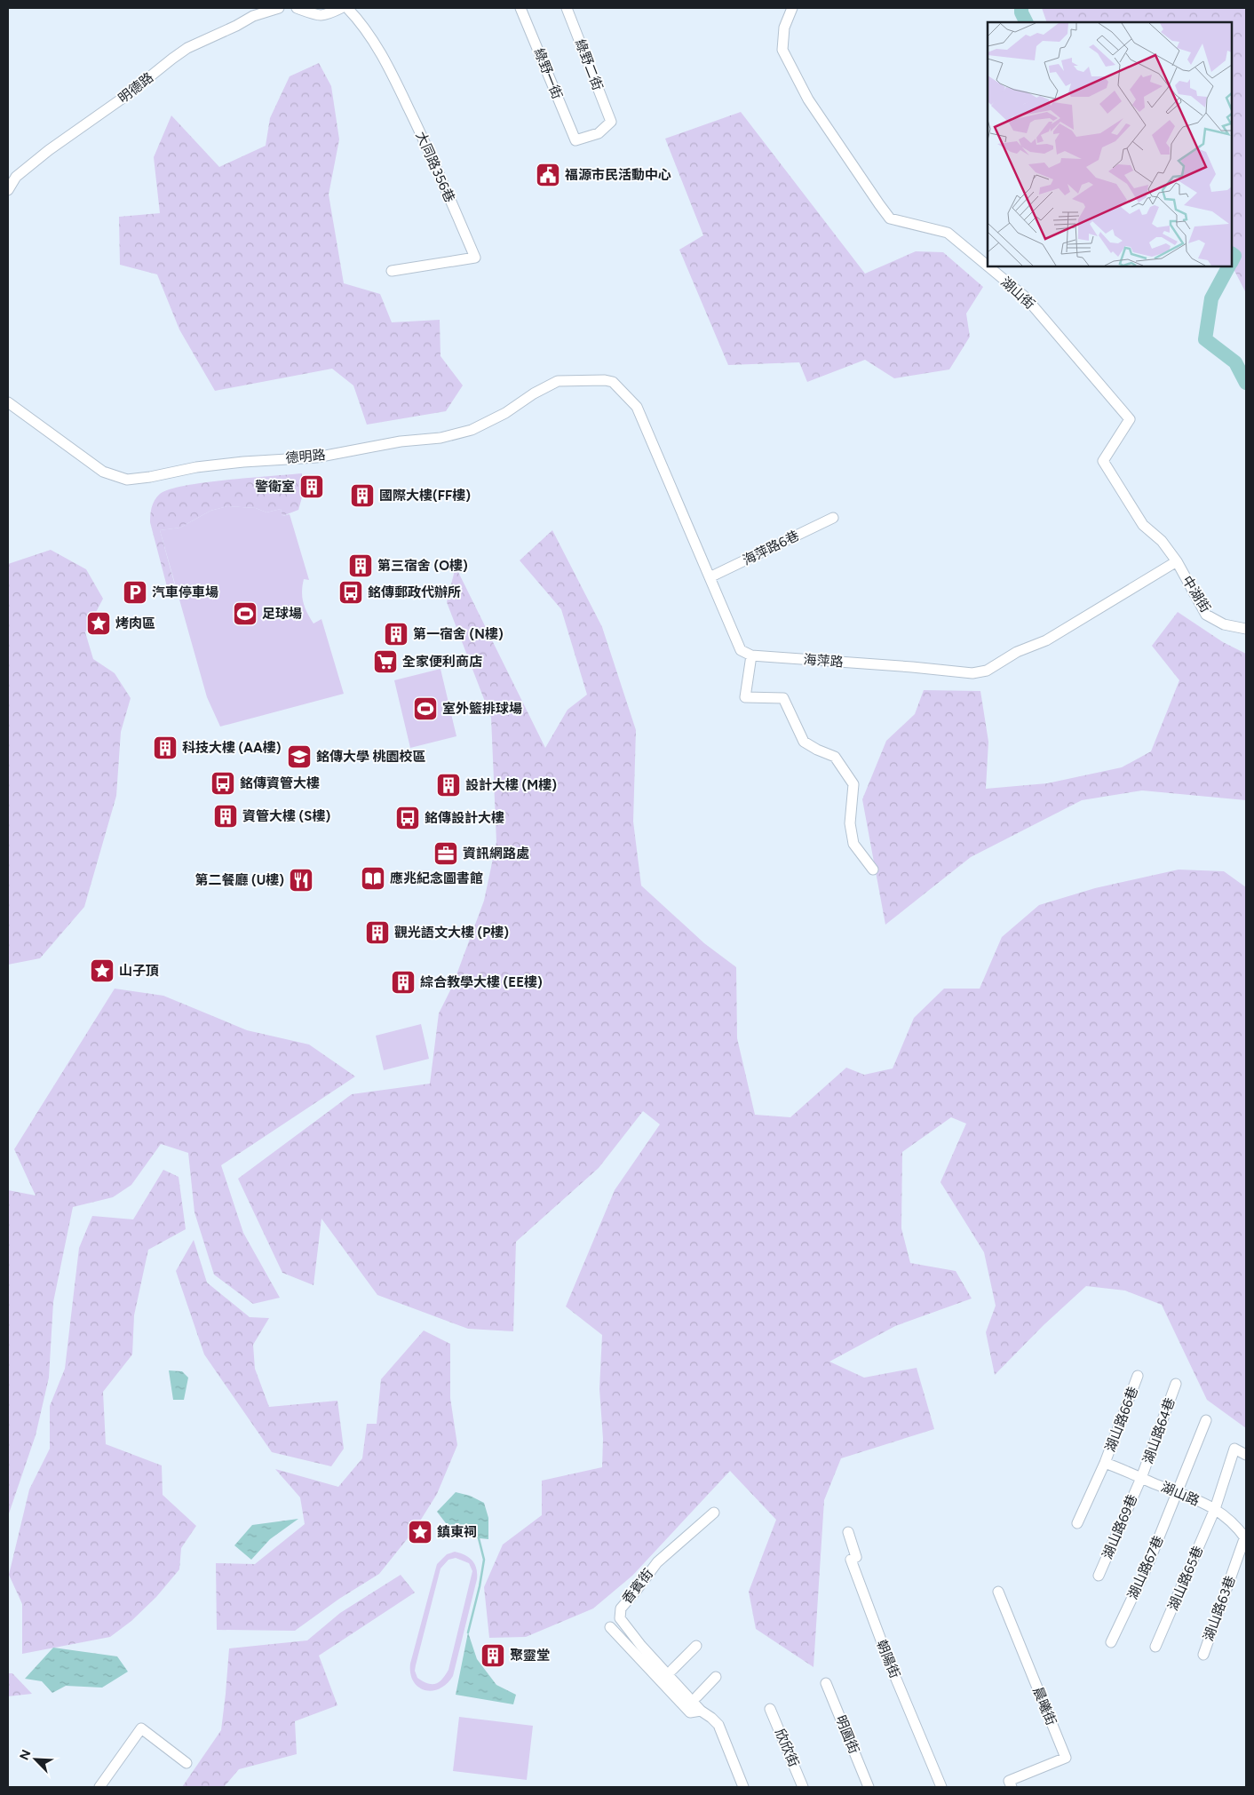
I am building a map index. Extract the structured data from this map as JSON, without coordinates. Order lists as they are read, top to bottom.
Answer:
{
  "streets": {
    "street": [
      "綠野二街",
      "綠野一街",
      "明德路",
      "大同路356巷",
      "湖山街",
      "德明路",
      "海萍路6巷",
      "中湖街",
      "海萍路",
      "湖山路66巷",
      "湖山路64巷",
      "湖山路",
      "湖山路69巷",
      "湖山路67巷",
      "湖山路65巷",
      "香賓街",
      "湖山路63巷",
      "朝陽街",
      "晨曦街",
      "明圓街",
      "欣欣街"
    ]
  },
  "crossings": [
    ["綠野二街", "綠野一街"],
    ["湖山街", "中湖街"],
    ["湖山街", "海萍路"],
    ["德明路", "海萍路6巷"],
    ["中湖街", "海萍路"],
    ["湖山路66巷", "湖山路"],
    ["湖山路64巷", "湖山路"],
    ["湖山路64巷", "湖山路69巷"],
    ["湖山路", "湖山路69巷"],
    ["湖山路", "湖山路67巷"],
    ["湖山路", "湖山路65巷"],
    ["湖山路", "湖山路63巷"]
  ],
  "places": {
    "public building": ["福源市民活動中心"],
    "building": [
      "警衛室",
      "國際大樓(FF樓)",
      "第三宿舍 (O樓)",
      "第一宿舍 (N樓)",
      "科技大樓 (AA樓)",
      "設計大樓 (M樓)",
      "資管大樓 (S樓)",
      "觀光語文大樓 (P樓)",
      "綜合教學大樓 (EE樓)",
      "聚靈堂"
    ],
    "parking": ["汽車停車場"],
    "bus stop": ["銘傳郵政代辦所", "銘傳資管大樓", "銘傳設計大樓"],
    "sports": ["足球場", "室外籃排球場"],
    "place": ["烤肉區", "山子頂", "鎮東祠"],
    "supermarket": ["全家便利商店"],
    "school or university": ["銘傳大學 桃園校區"],
    "office": ["資訊網路處"],
    "library": ["應兆紀念圖書館"],
    "restaurant": ["第二餐廳 (U樓)"]
  },
  "north": "top left"
}
